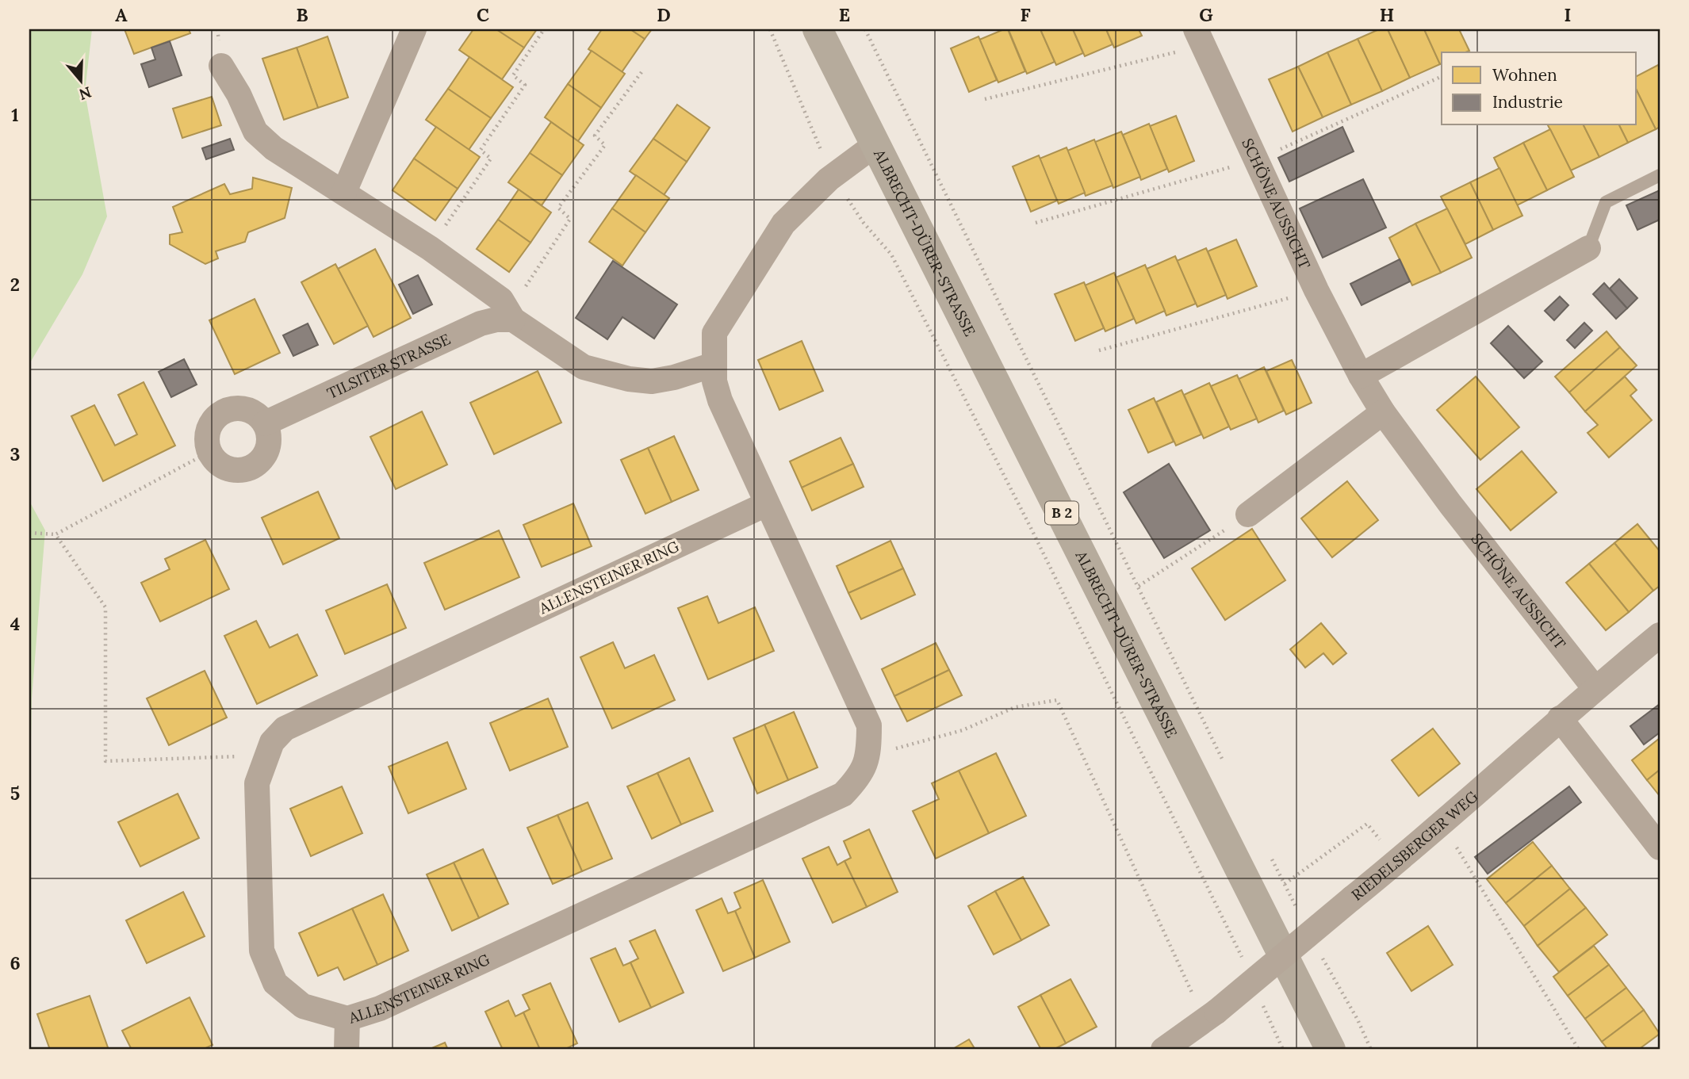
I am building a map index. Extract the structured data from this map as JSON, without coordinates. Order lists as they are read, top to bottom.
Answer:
{
  "streets": {
    "main road": ["ALBRECHT-DÜRER-STRASSE", "B 2"],
    "street": [
      "SCHÖNE AUSSICHT",
      "TILSITER STRASSE",
      "ALLENSTEINER RING",
      "RIEDELSBERGER WEG"
    ]
  },
  "crossings": [
    ["SCHÖNE AUSSICHT", "RIEDELSBERGER WEG"],
    ["ALBRECHT-DÜRER-STRASSE", "ALLENSTEINER RING"]
  ],
  "legend": ["Wohnen", "Industrie"],
  "north": "bottom",
  "grid": {
    "columns": [
      "A",
      "B",
      "C",
      "D",
      "E",
      "F",
      "G",
      "H",
      "I"
    ],
    "rows": [
      "1",
      "2",
      "3",
      "4",
      "5",
      "6"
    ]
  }
}
